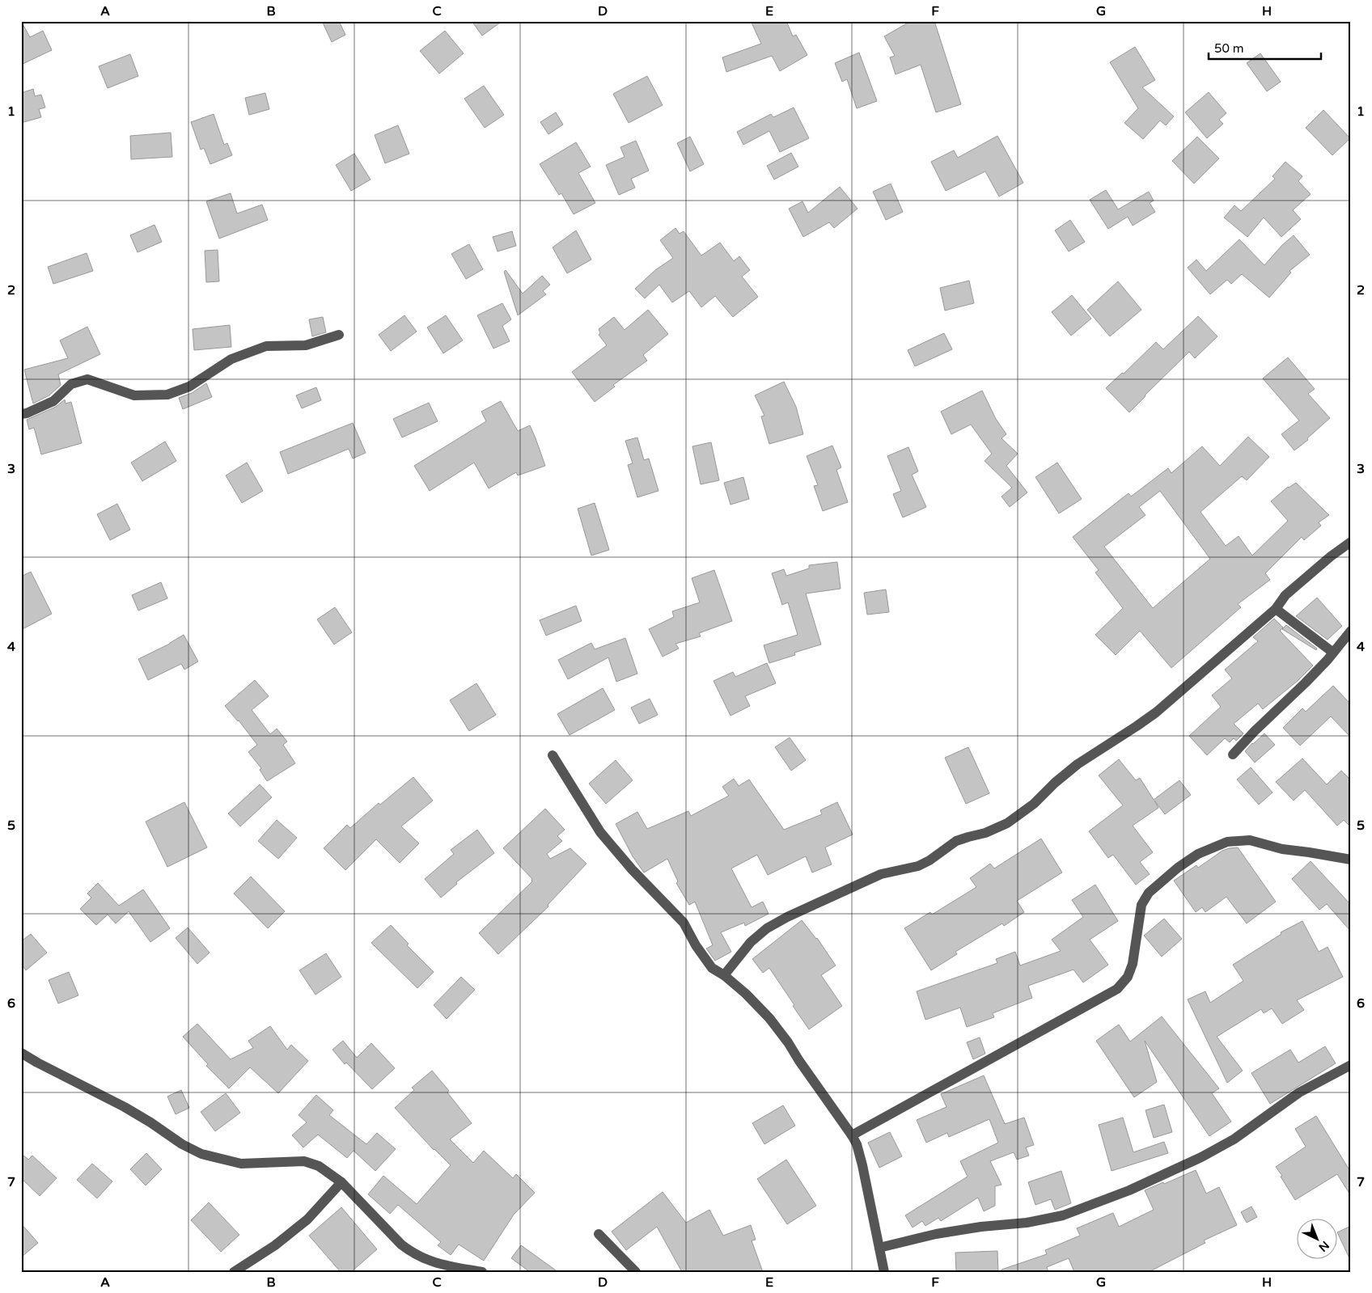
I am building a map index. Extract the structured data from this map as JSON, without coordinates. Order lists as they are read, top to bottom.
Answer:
{
  "scale_bar": "50 m",
  "north": "bottom right",
  "grid": {
    "columns": [
      "A",
      "B",
      "C",
      "D",
      "E",
      "F",
      "G",
      "H"
    ],
    "rows": [
      "1",
      "2",
      "3",
      "4",
      "5",
      "6",
      "7"
    ]
  }
}
